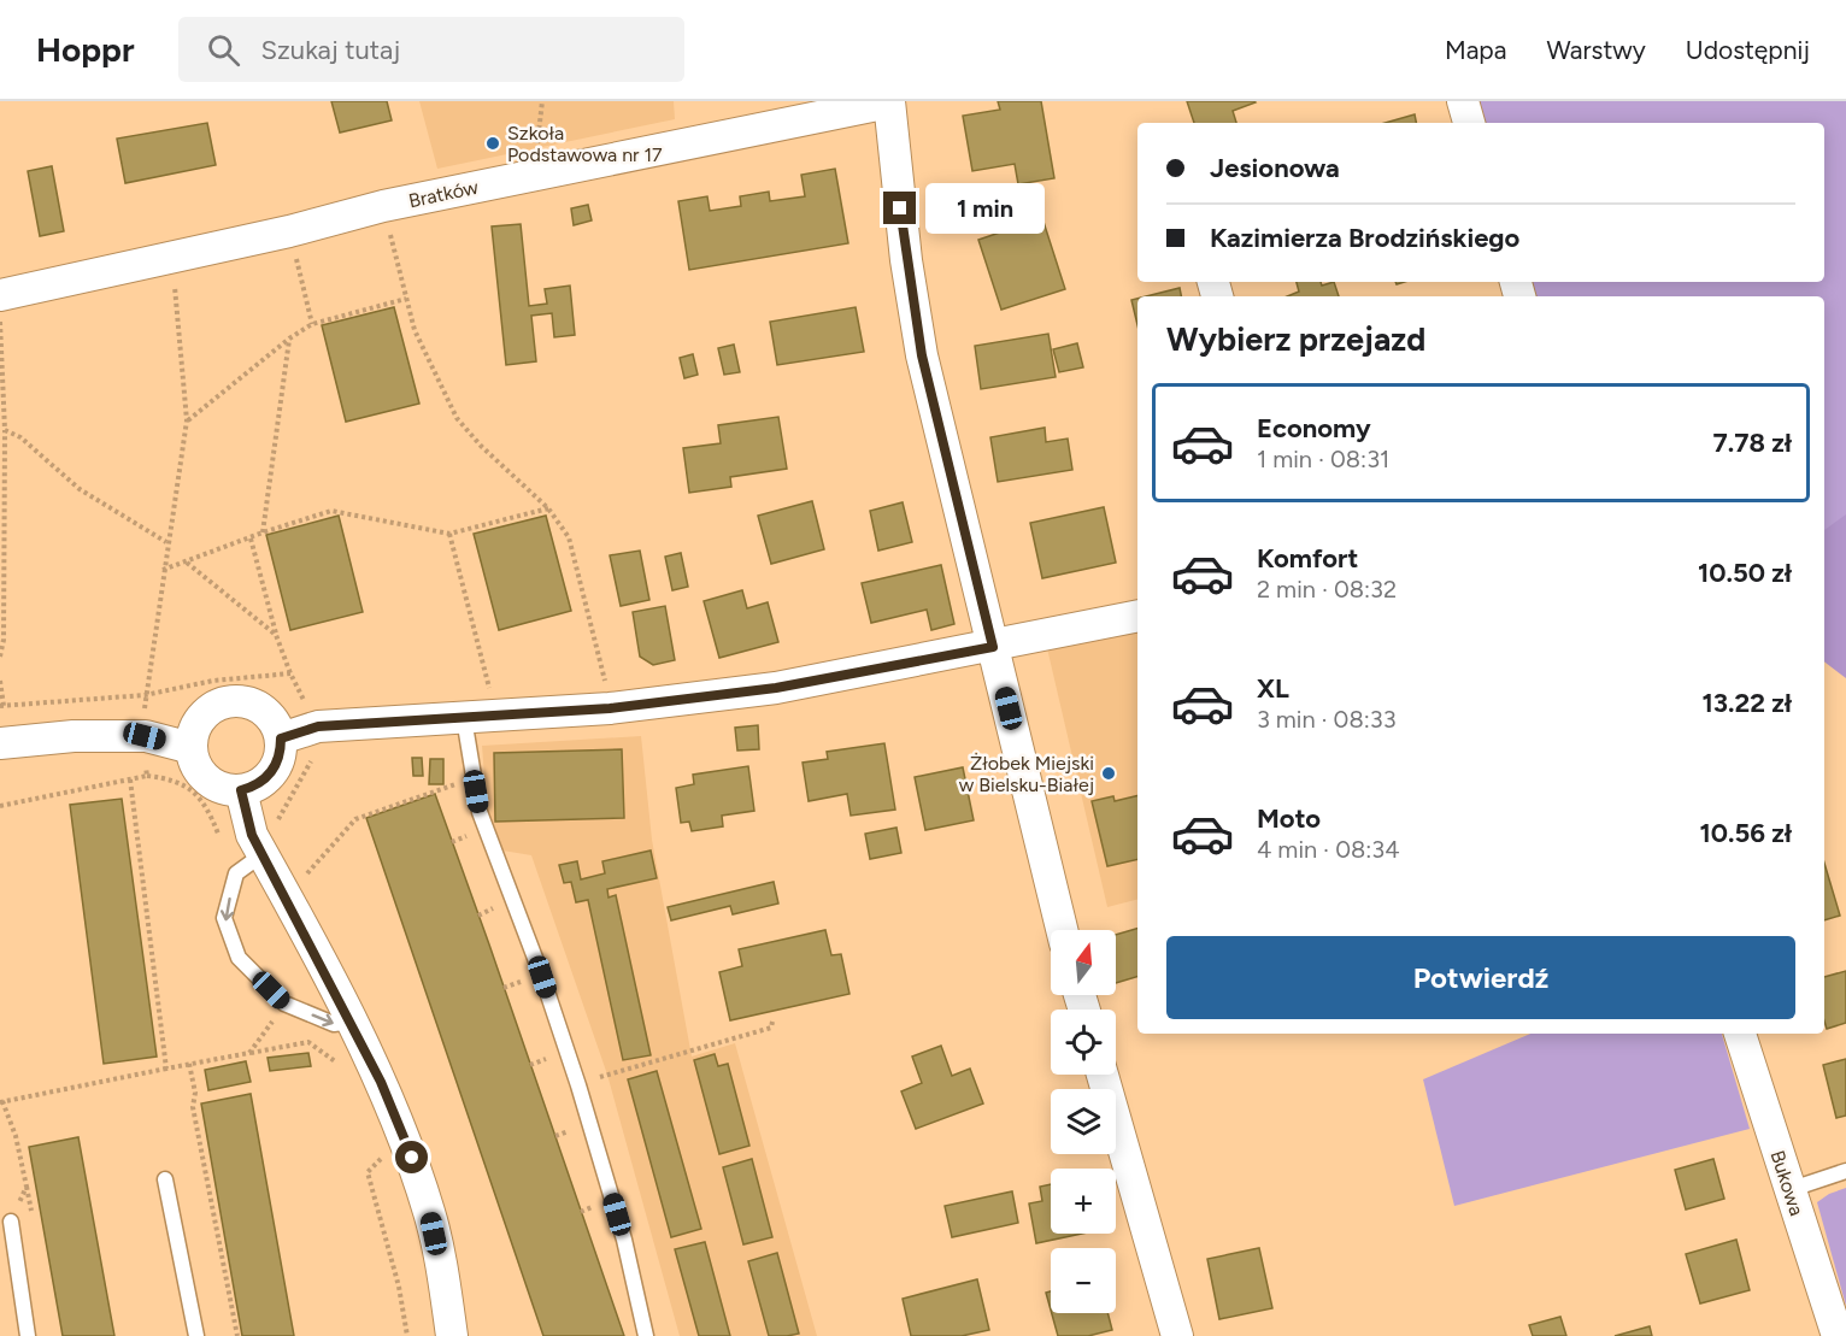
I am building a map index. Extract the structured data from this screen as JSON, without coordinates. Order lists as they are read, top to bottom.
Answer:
{
  "streets": {
    "street": ["Bratków", "Bukowa"]
  },
  "places": ["Szkoła Podstawowa nr 17", "Żłobek Miejski w Bielsku-Białej"],
  "north": "top",
  "page": {
    "header": "Hoppr",
    "search": "Szukaj tutaj",
    "nav": ["Mapa", "Warstwy", "Udostępnij"],
    "banner": ["Jesionowa", "Kazimierza Brodzińskiego"],
    "bubble": "1 min",
    "heading": "Wybierz przejazd",
    "list": [
      {
        "name": "Economy",
        "note": "1 min · 08:31",
        "value": "7.78 zł"
      },
      {
        "name": "Komfort",
        "note": "2 min · 08:32",
        "value": "10.50 zł"
      },
      {
        "name": "XL",
        "note": "3 min · 08:33",
        "value": "13.22 zł"
      },
      {
        "name": "Moto",
        "note": "4 min · 08:34",
        "value": "10.56 zł"
      }
    ],
    "buttons": "Potwierdź",
    "map_buttons": ["+", "−"]
  }
}
